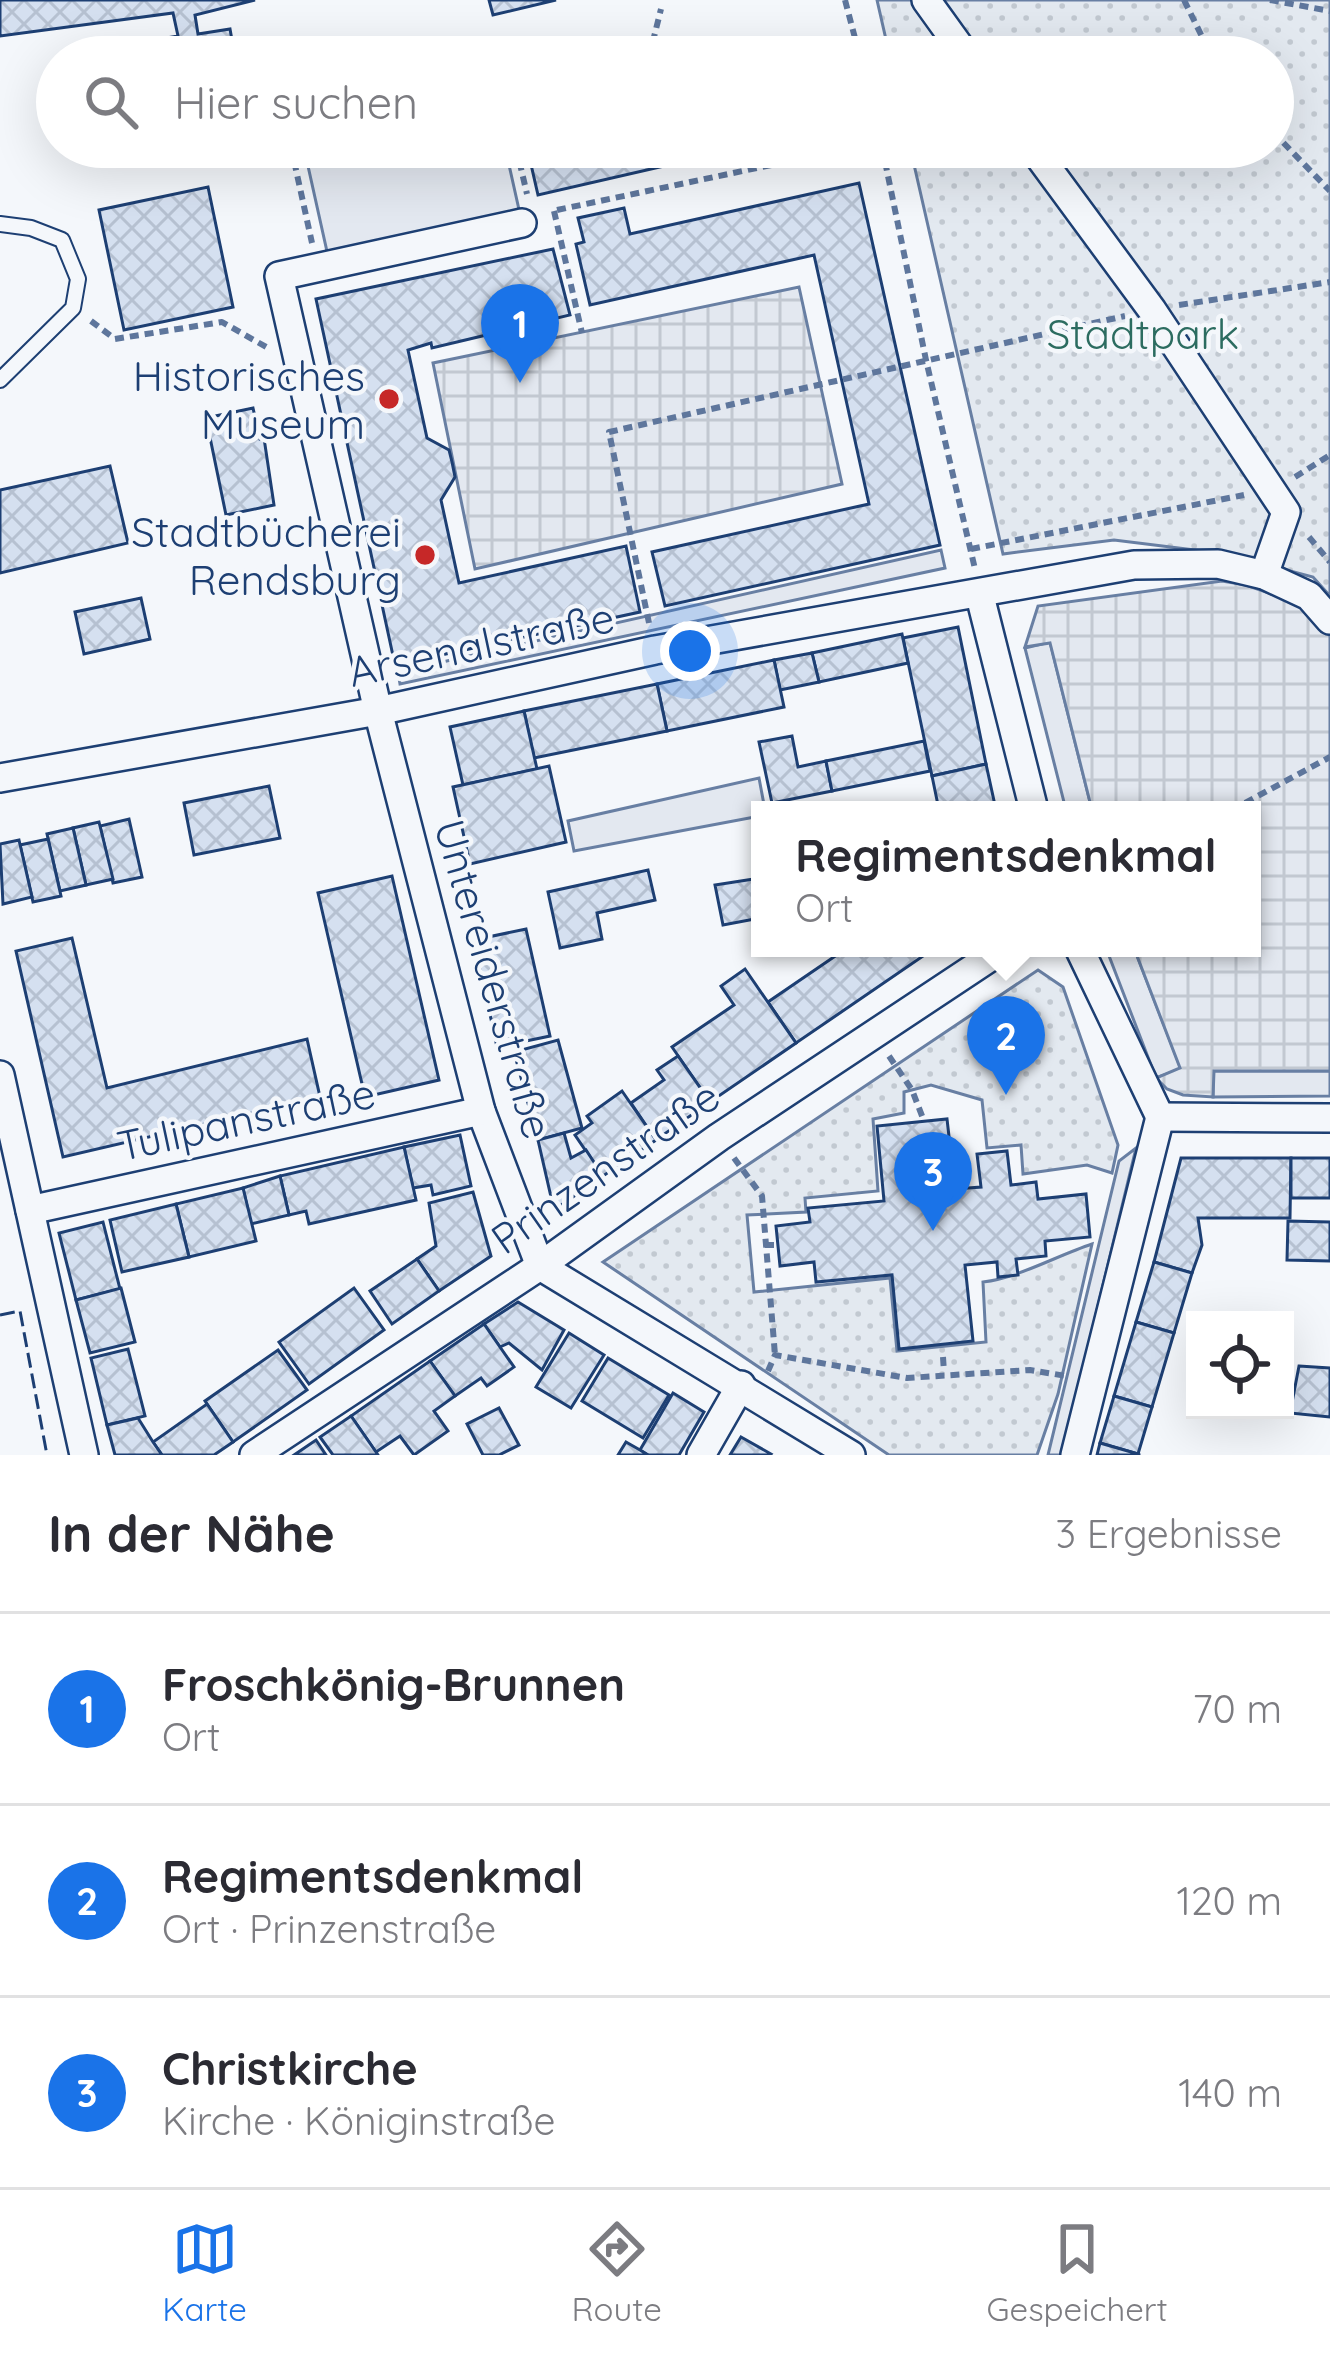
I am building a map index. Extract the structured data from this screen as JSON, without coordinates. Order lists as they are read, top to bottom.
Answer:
{
  "streets": {
    "street": [
      "Arsenalstraße",
      "Untereiderstraße",
      "Tulipanstraße",
      "Prinzenstraße"
    ]
  },
  "crossings": [
    ["Arsenalstraße", "Untereiderstraße"],
    ["Untereiderstraße", "Tulipanstraße"],
    ["Untereiderstraße", "Prinzenstraße"]
  ],
  "parks": ["Stadtpark"],
  "places": ["Historisches Museum", "Stadtbücherei Rendsburg"],
  "page": {
    "search": "Hier suchen",
    "pins": ["1", "2", "3"],
    "popup": ["Regimentsdenkmal", "Ort"],
    "heading": ["In der Nähe", "3 Ergebnisse"],
    "list": [
      {
        "mark": "1",
        "name": "Froschkönig-Brunnen",
        "note": "Ort",
        "value": "70 m"
      },
      {
        "mark": "2",
        "name": "Regimentsdenkmal",
        "note": "Ort · Prinzenstraße",
        "value": "120 m"
      },
      {
        "mark": "3",
        "name": "Christkirche",
        "note": "Kirche · Königinstraße",
        "value": "140 m"
      }
    ],
    "nav": ["Karte", "Route", "Gespeichert"]
  }
}
